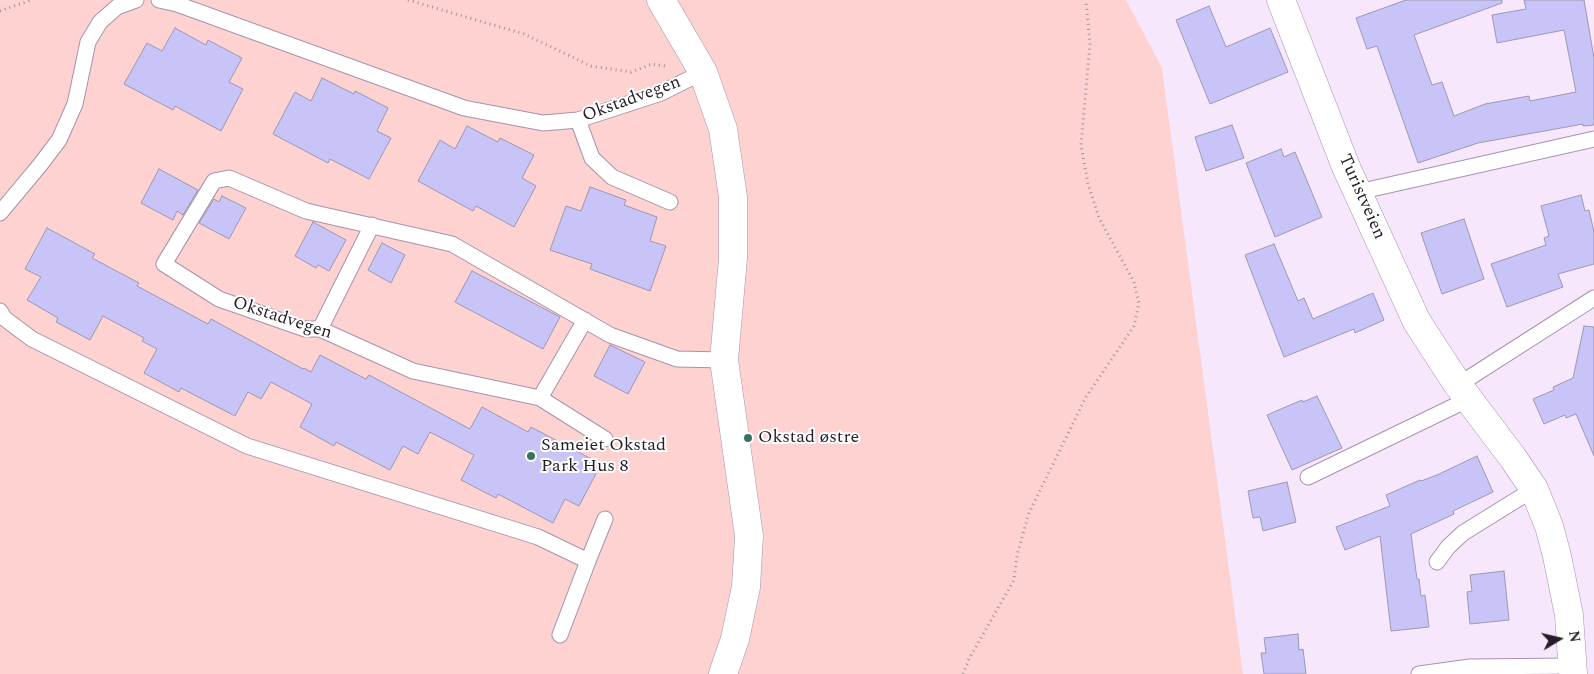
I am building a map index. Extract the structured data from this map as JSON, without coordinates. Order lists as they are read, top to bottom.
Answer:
{
  "streets": {
    "street": ["Okstadvegen", "Turistveien"]
  },
  "places": ["Okstad østre", "Sameiet Okstad Park Hus 8"],
  "north": "right"
}
